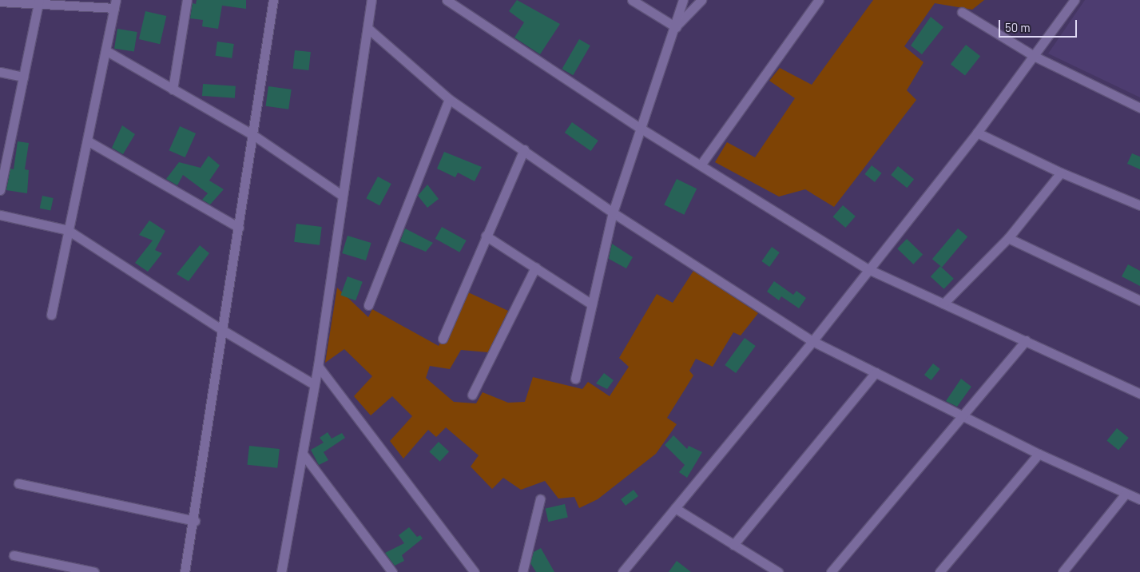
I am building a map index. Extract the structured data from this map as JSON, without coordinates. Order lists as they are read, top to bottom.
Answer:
{
  "scale_bar": "50 m"
}
